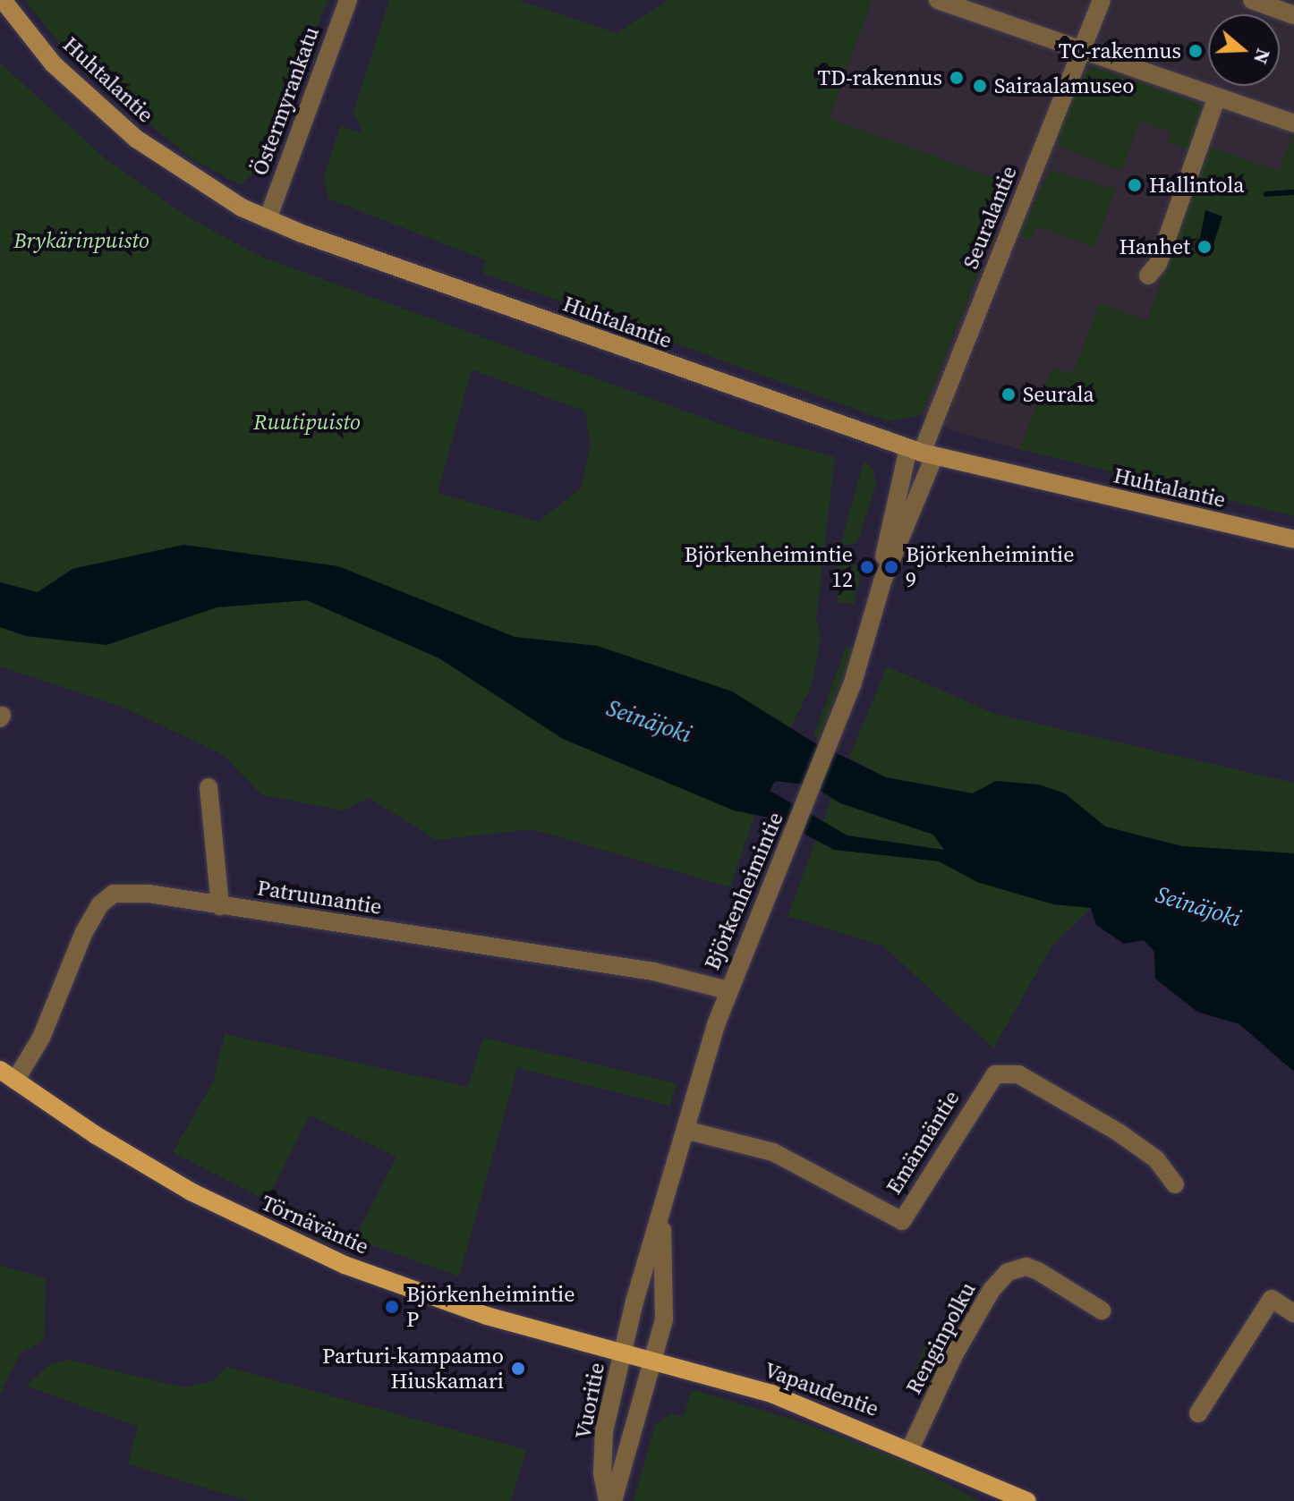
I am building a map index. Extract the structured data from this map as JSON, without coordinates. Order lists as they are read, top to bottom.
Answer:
{
  "streets": {
    "main road": ["Huhtalantie", "Törnäväntie", "Vapaudentie"],
    "street": [
      "Östermyrankatu",
      "Seuralantie",
      "Björkenheimintie",
      "Patruunantie",
      "Emännäntie",
      "Renginpolku",
      "Vuoritie"
    ]
  },
  "crossings": [
    ["Huhtalantie", "Östermyrankatu"],
    ["Huhtalantie", "Seuralantie"],
    ["Huhtalantie", "Björkenheimintie"],
    ["Seuralantie", "Björkenheimintie"],
    ["Björkenheimintie", "Patruunantie"],
    ["Björkenheimintie", "Emännäntie"],
    ["Björkenheimintie", "Törnäväntie"],
    ["Björkenheimintie", "Vapaudentie"],
    ["Björkenheimintie", "Vuoritie"],
    ["Patruunantie", "Törnäväntie"],
    ["Törnäväntie", "Vapaudentie"],
    ["Törnäväntie", "Vuoritie"],
    ["Renginpolku", "Vapaudentie"],
    ["Vapaudentie", "Vuoritie"]
  ],
  "water": ["Seinäjoki"],
  "parks": ["Brykärinpuisto", "Ruutipuisto"],
  "places": [
    "TC-rakennus",
    "TD-rakennus",
    "Sairaalamuseo",
    "Hallintola",
    "Hanhet",
    "Seurala",
    "Björkenheimintie 12",
    "Björkenheimintie 9",
    "Björkenheimintie P",
    "Parturi-kampaamo Hiuskamari"
  ],
  "north": "right"
}
